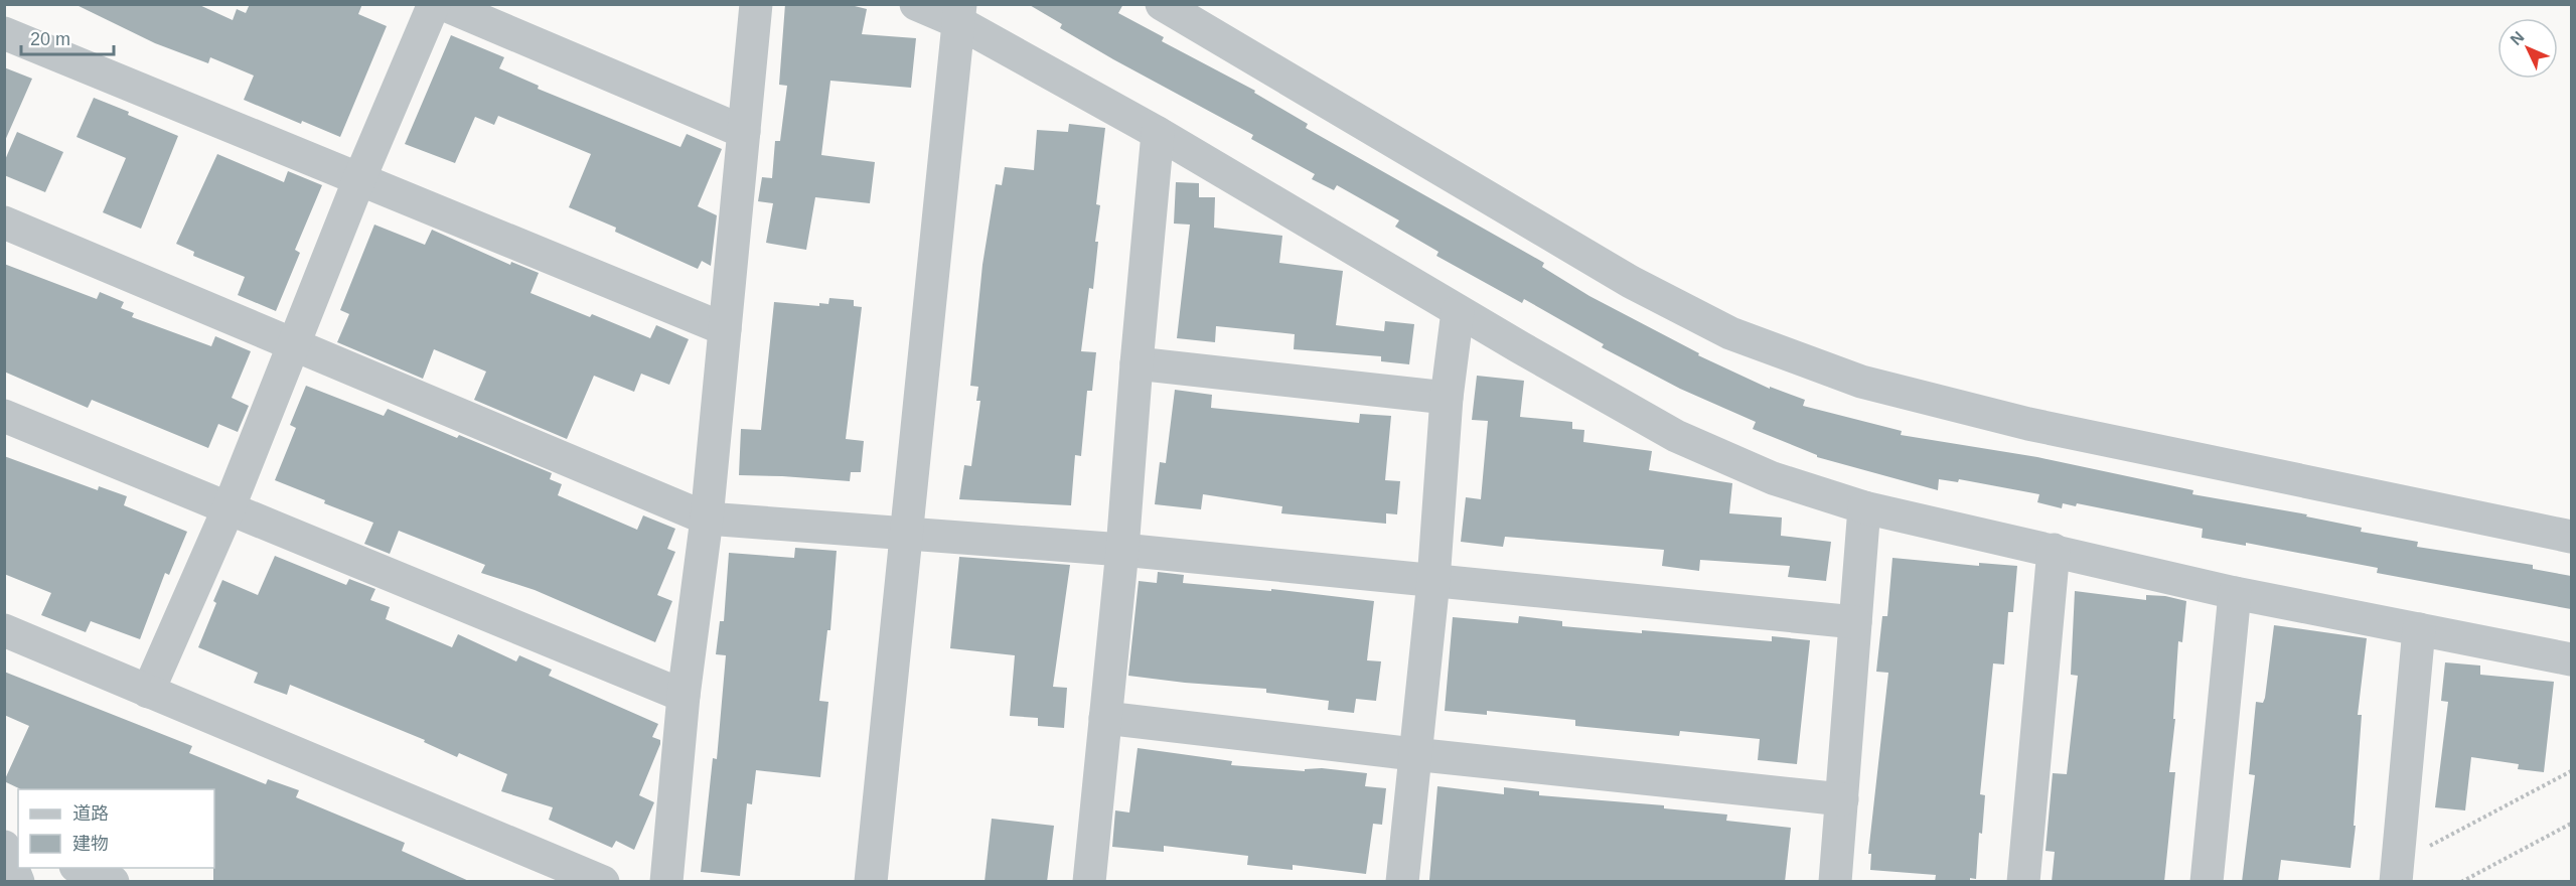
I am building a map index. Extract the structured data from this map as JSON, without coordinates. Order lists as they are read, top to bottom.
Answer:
{
  "legend": ["道路", "建物"],
  "scale_bar": "20 m",
  "north": "top left"
}
